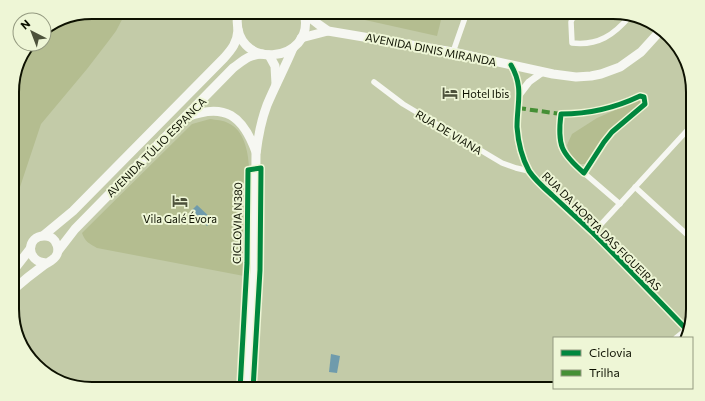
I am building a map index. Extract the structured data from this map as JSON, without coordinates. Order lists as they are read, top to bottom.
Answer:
{
  "streets": {
    "main road": ["AVENIDA DINIS MIRANDA", "AVENIDA TÚLIO ESPANCA"],
    "street": ["RUA DE VIANA", "RUA DA HORTA DAS FIGUEIRAS"],
    "cycle path": ["CICLOVIA N380"]
  },
  "crossings": [
    ["AVENIDA DINIS MIRANDA", "RUA DA HORTA DAS FIGUEIRAS"],
    ["RUA DE VIANA", "RUA DA HORTA DAS FIGUEIRAS"]
  ],
  "places": {
    "hotel": ["Hotel Ibis", "Vila Galé Évora"]
  },
  "legend": ["Ciclovia", "Trilha"],
  "north": "top left"
}
